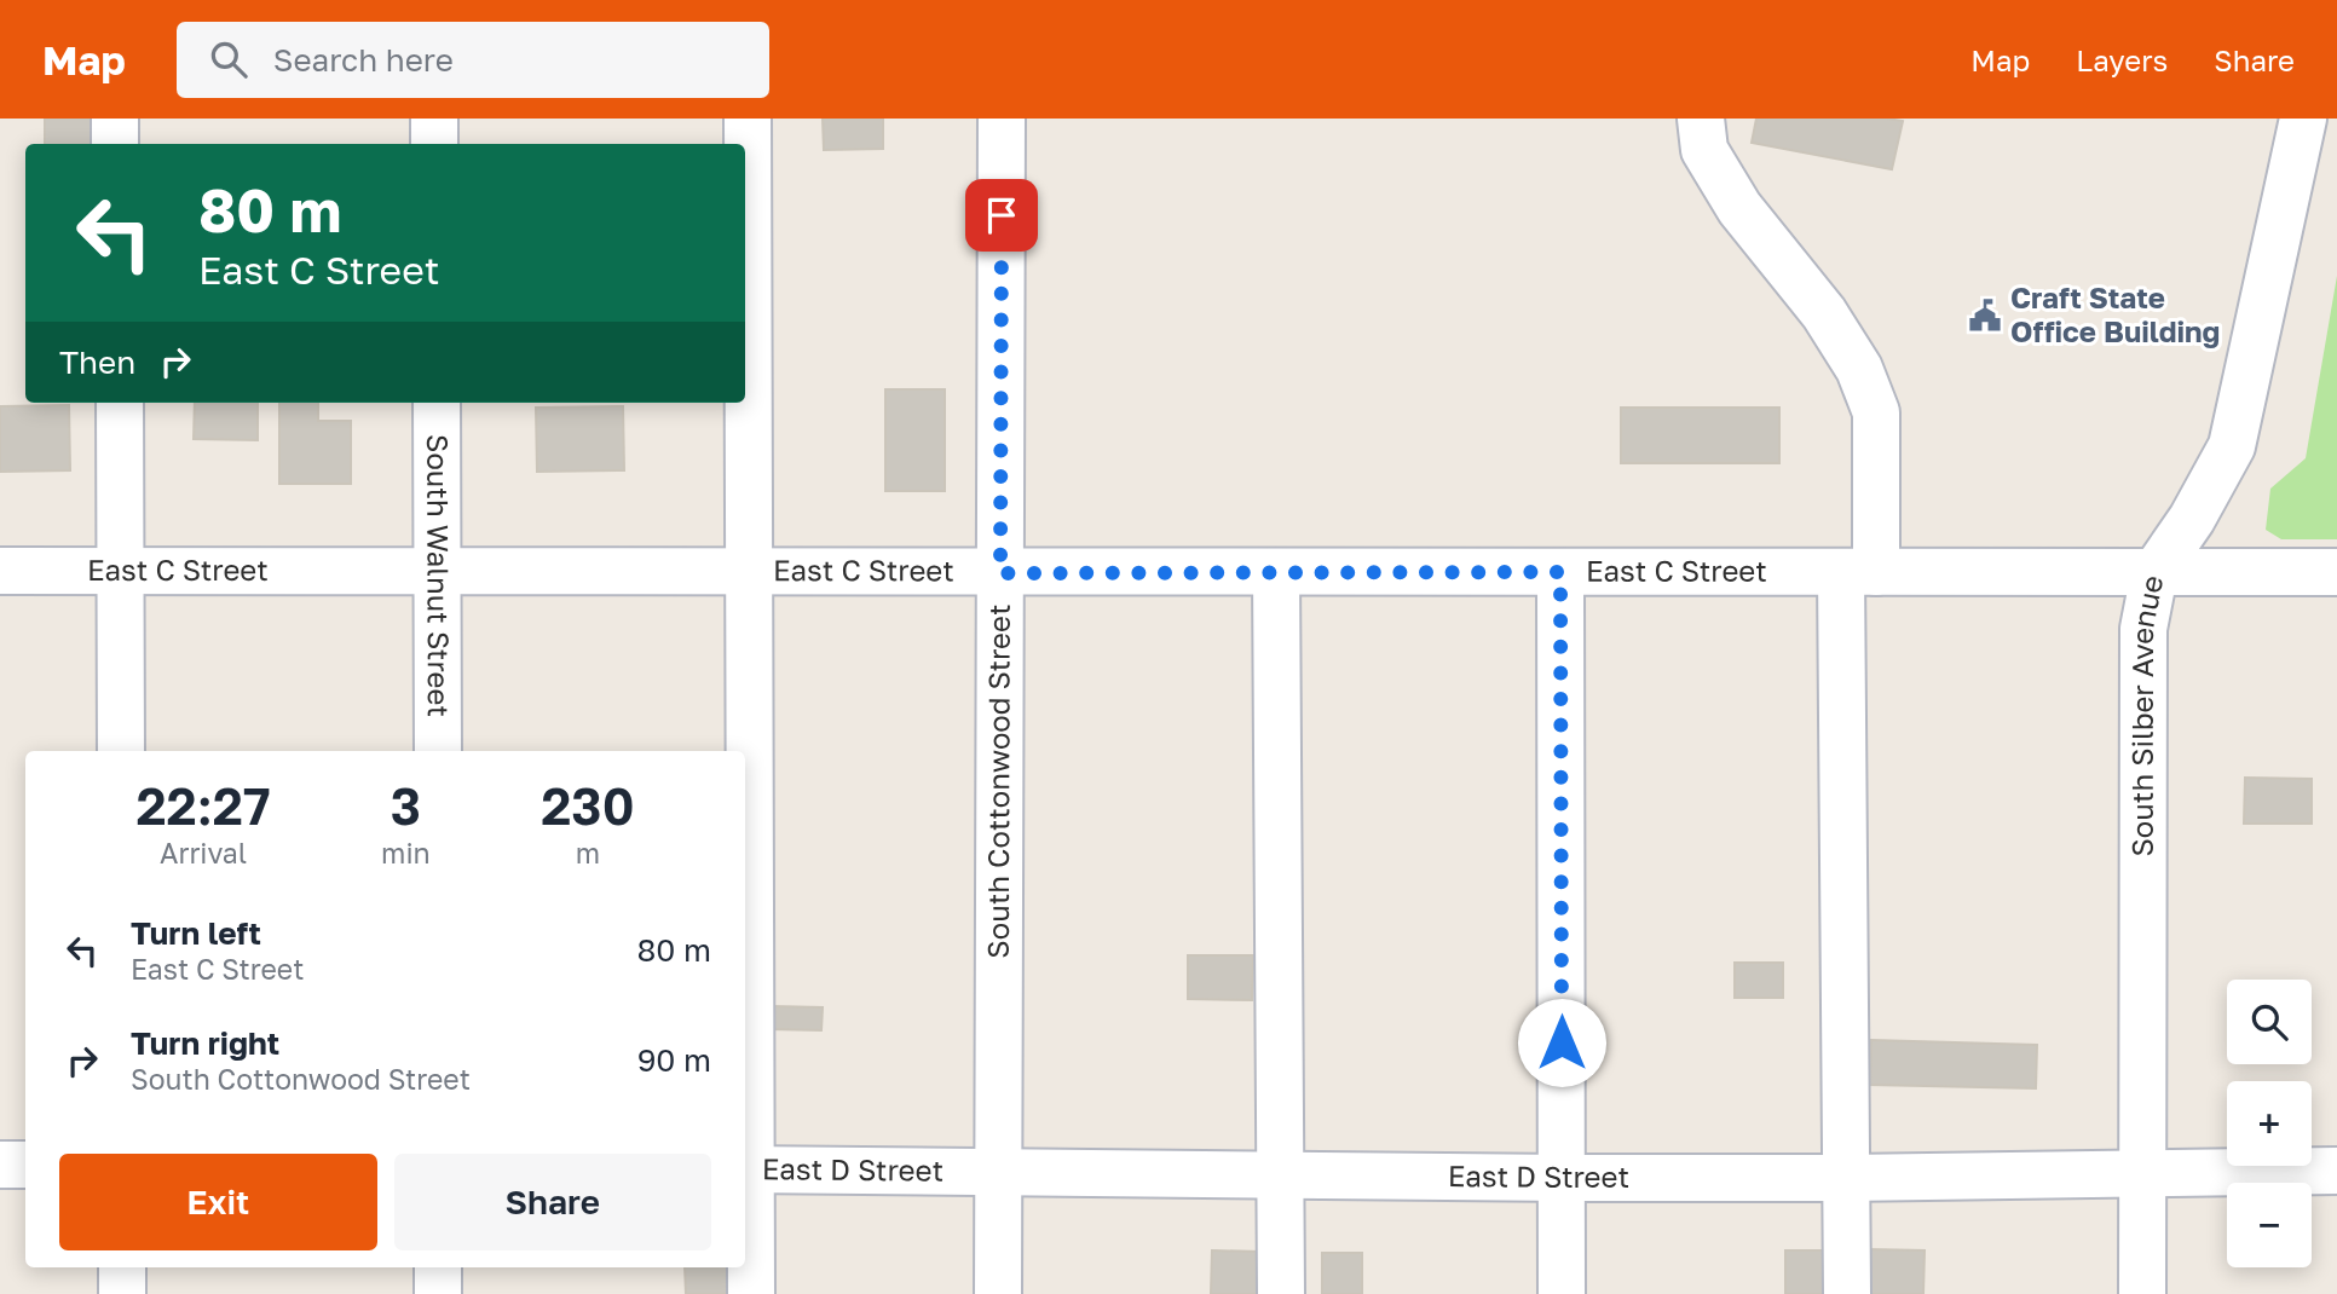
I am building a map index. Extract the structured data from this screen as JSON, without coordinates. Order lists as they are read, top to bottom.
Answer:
{
  "streets": {
    "street": [
      "East C Street",
      "South Walnut Street",
      "South Silber Avenue",
      "South Cottonwood Street",
      "East D Street"
    ]
  },
  "crossings": [
    ["East C Street", "South Walnut Street"],
    ["East C Street", "South Silber Avenue"],
    ["East C Street", "South Cottonwood Street"],
    ["South Silber Avenue", "East D Street"],
    ["South Cottonwood Street", "East D Street"]
  ],
  "places": {
    "public building": ["Craft State Office Building"]
  },
  "page": {
    "header": "Map",
    "search": "Search here",
    "nav": ["Map", "Layers", "Share"],
    "turn": ["80 m", "East C Street"],
    "then": "Then",
    "eta": [
      "22:27",
      "Arrival",
      "3",
      "min",
      "230",
      "m"
    ],
    "list": [
      {
        "name": "Turn left",
        "note": "East C Street",
        "value": "80 m"
      },
      {
        "name": "Turn right",
        "note": "South Cottonwood Street",
        "value": "90 m"
      }
    ],
    "map_buttons": ["+", "−"],
    "buttons": ["Exit", "Share"]
  }
}
